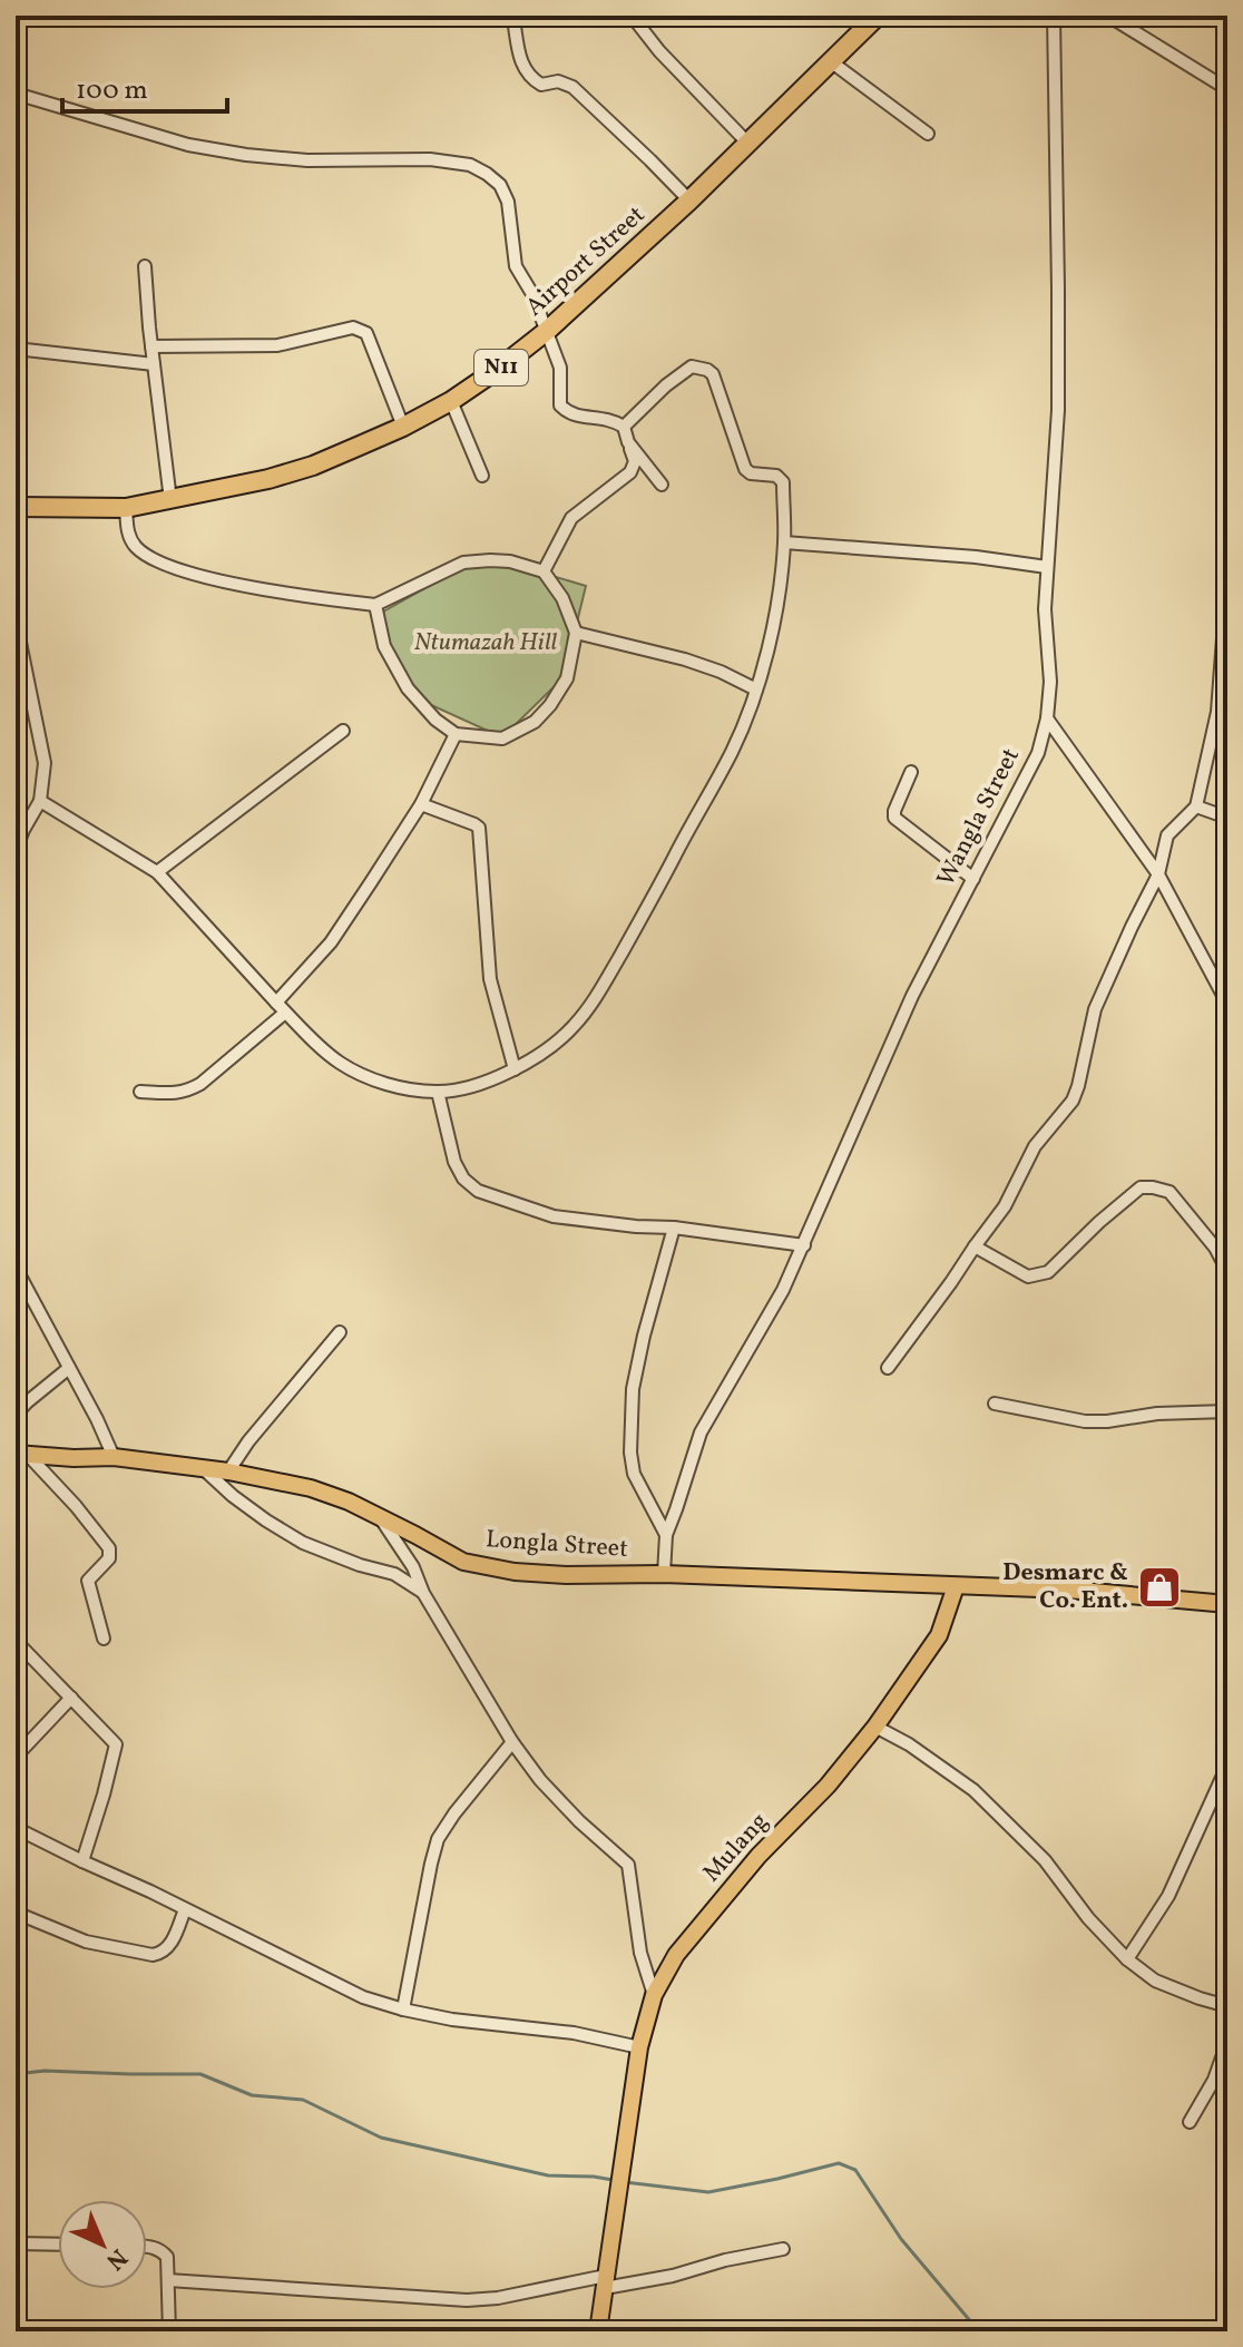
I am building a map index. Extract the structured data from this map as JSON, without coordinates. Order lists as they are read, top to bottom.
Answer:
{
  "streets": {
    "highway": ["Airport Street", "N11"],
    "main road": ["Longla Street", "Mulang"],
    "street": ["Wangla Street"]
  },
  "crossings": [
    ["Wangla Street", "Longla Street"],
    ["Longla Street", "Mulang"]
  ],
  "parks": ["Ntumazah Hill"],
  "places": {
    "shop": ["Desmarc & Co. Ent."]
  },
  "scale_bar": "100 m",
  "north": "bottom right"
}
